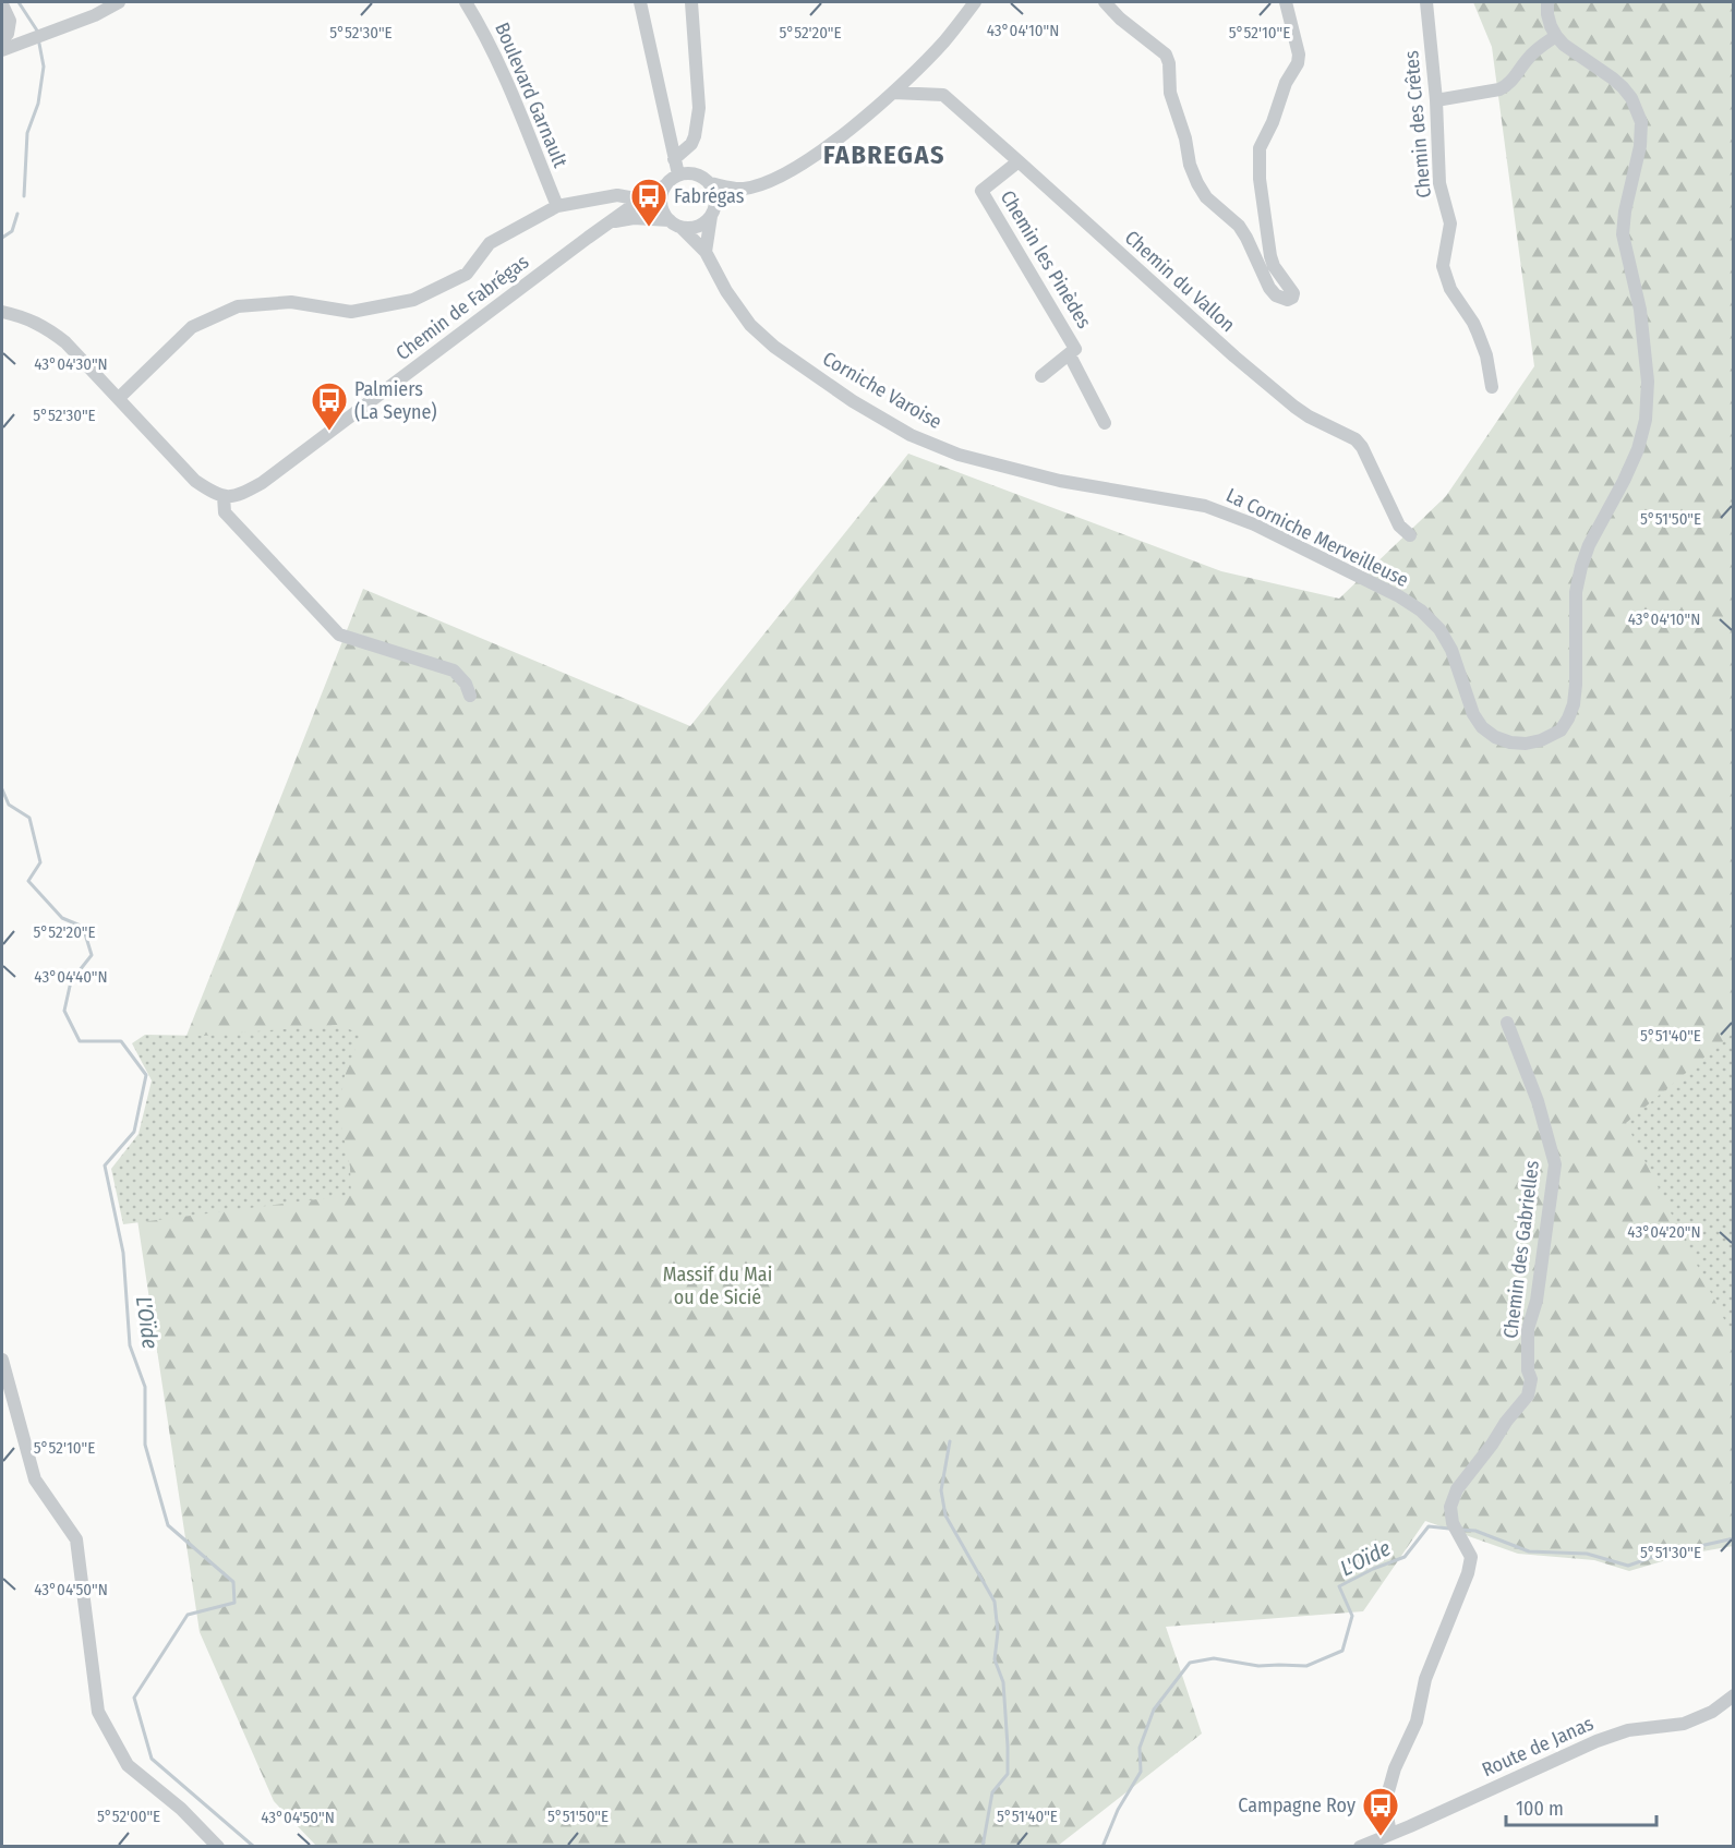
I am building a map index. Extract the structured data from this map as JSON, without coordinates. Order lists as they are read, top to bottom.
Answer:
{
  "streets": {
    "street": [
      "Boulevard Garnault",
      "Chemin des Crêtes",
      "Chemin les Pinèdes",
      "Chemin du Vallon",
      "Chemin de Fabrégas",
      "Corniche Varoise",
      "La Corniche Merveilleuse",
      "Chemin des Gabrielles",
      "Route de Janas"
    ]
  },
  "crossings": [
    ["Chemin les Pinèdes", "Chemin du Vallon"],
    ["Chemin de Fabrégas", "Corniche Varoise"],
    ["Corniche Varoise", "La Corniche Merveilleuse"],
    ["Chemin des Gabrielles", "Route de Janas"]
  ],
  "districts": ["FABREGAS"],
  "water": ["L'Oïde"],
  "parks": ["Massif du Mai ou de Sicié"],
  "places": {
    "bus stop": ["Fabrégas", "Palmiers (La Seyne)", "Campagne Roy"]
  },
  "scale_bar": "100 m",
  "coordinates": [
    "43°04'10\"N",
    "5°52'30\"E",
    "5°52'20\"E",
    "5°52'10\"E",
    "43°04'30\"N",
    "5°51'50\"E",
    "43°04'40\"N",
    "5°51'40\"E",
    "43°04'20\"N",
    "5°51'30\"E",
    "43°04'50\"N",
    "5°52'00\"E"
  ]
}
